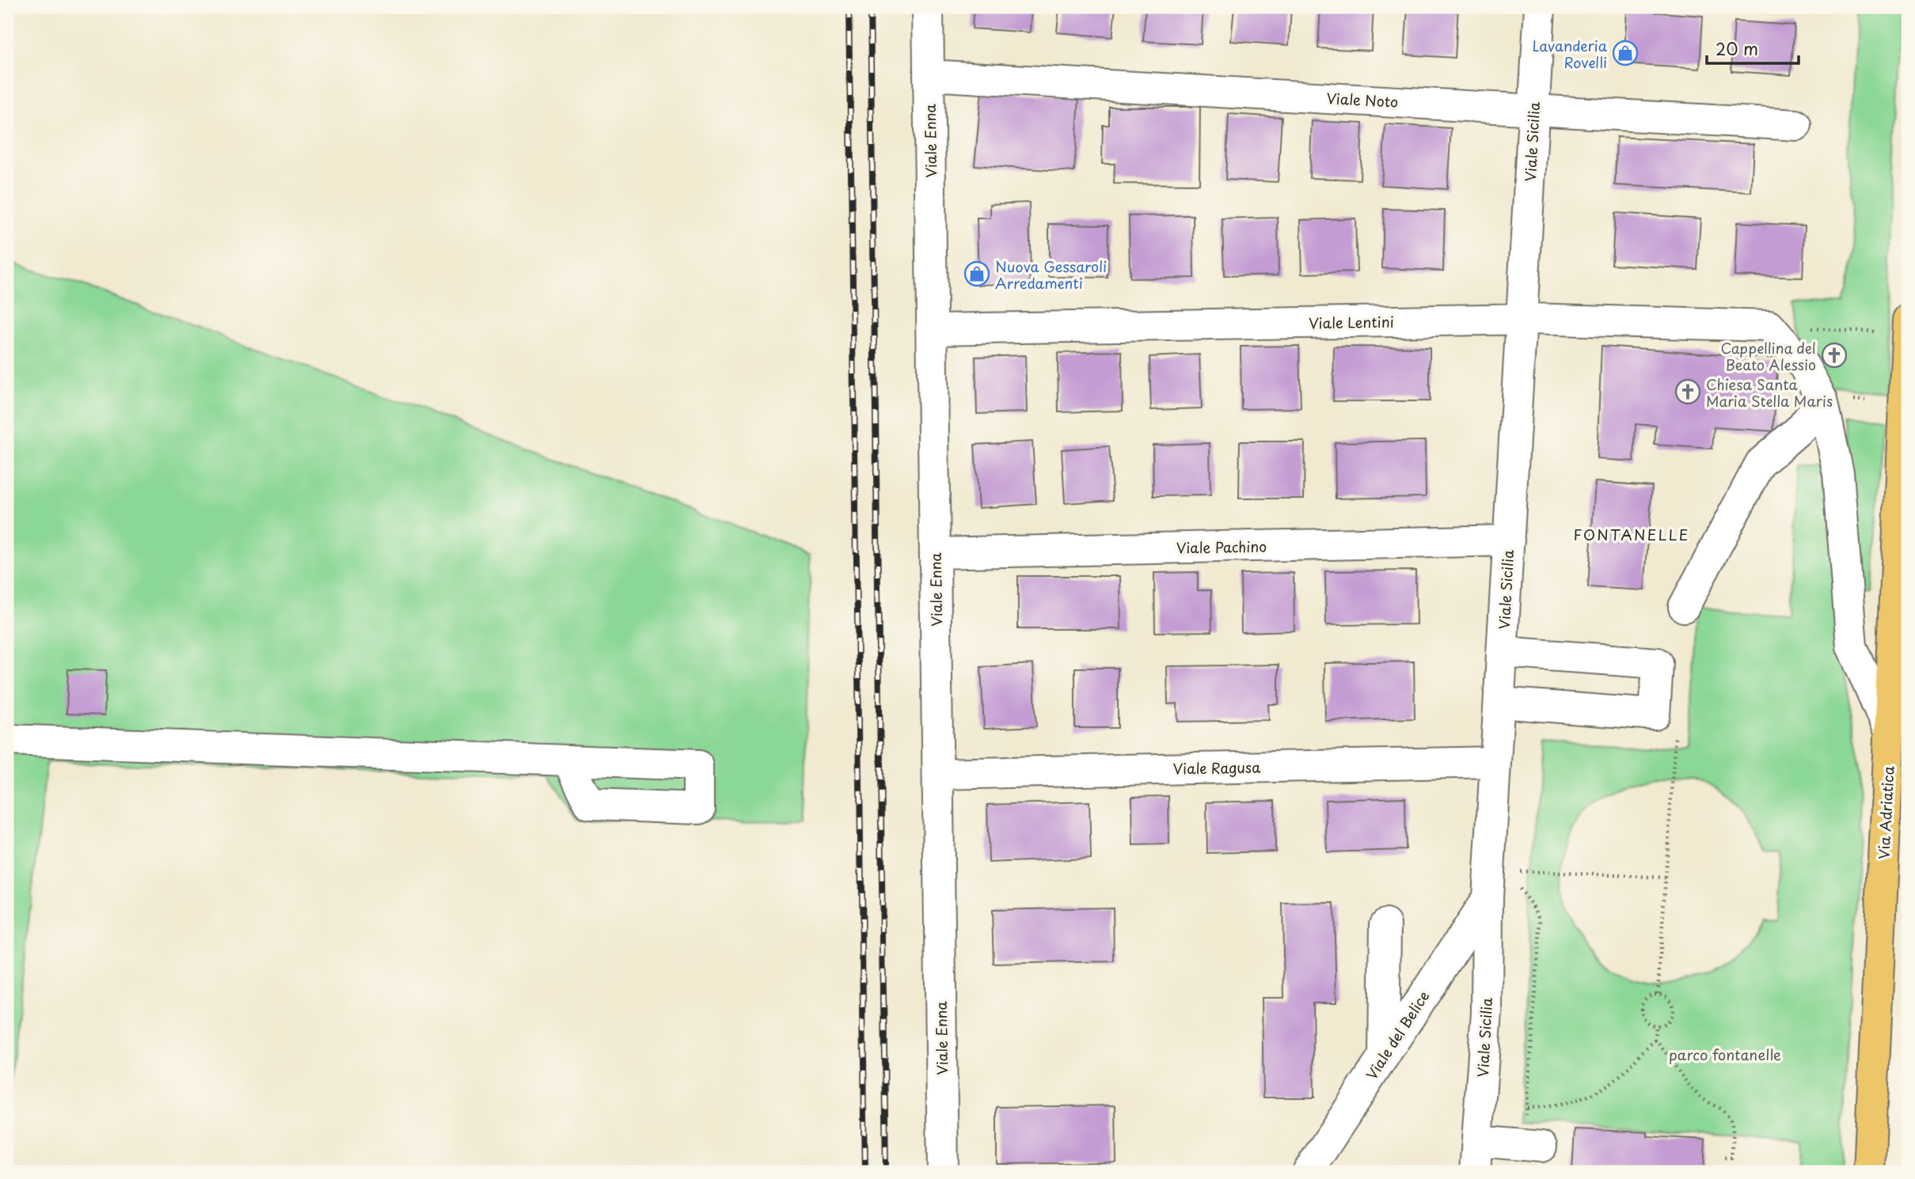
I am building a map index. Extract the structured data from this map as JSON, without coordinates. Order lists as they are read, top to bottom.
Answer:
{
  "streets": {
    "main road": ["Via Adriatica"],
    "street": [
      "Viale Noto",
      "Viale Enna",
      "Viale Sicilia",
      "Viale Lentini",
      "Viale Pachino",
      "Viale Ragusa",
      "Viale del Belice"
    ]
  },
  "crossings": [
    ["Viale Noto", "Viale Enna"],
    ["Viale Noto", "Viale Sicilia"],
    ["Viale Enna", "Viale Lentini"],
    ["Viale Enna", "Viale Pachino"],
    ["Viale Enna", "Viale Ragusa"],
    ["Viale Sicilia", "Viale Lentini"],
    ["Viale Sicilia", "Viale Pachino"],
    ["Viale Sicilia", "Viale Ragusa"],
    ["Viale Sicilia", "Viale del Belice"]
  ],
  "districts": ["FONTANELLE"],
  "parks": ["parco fontanelle"],
  "places": {
    "shop": ["Lavanderia Rovelli", "Nuova Gessaroli Arredamenti"],
    "church": ["Cappellina del Beato Alessio", "Chiesa Santa Maria Stella Maris"]
  },
  "scale_bar": "20 m"
}
